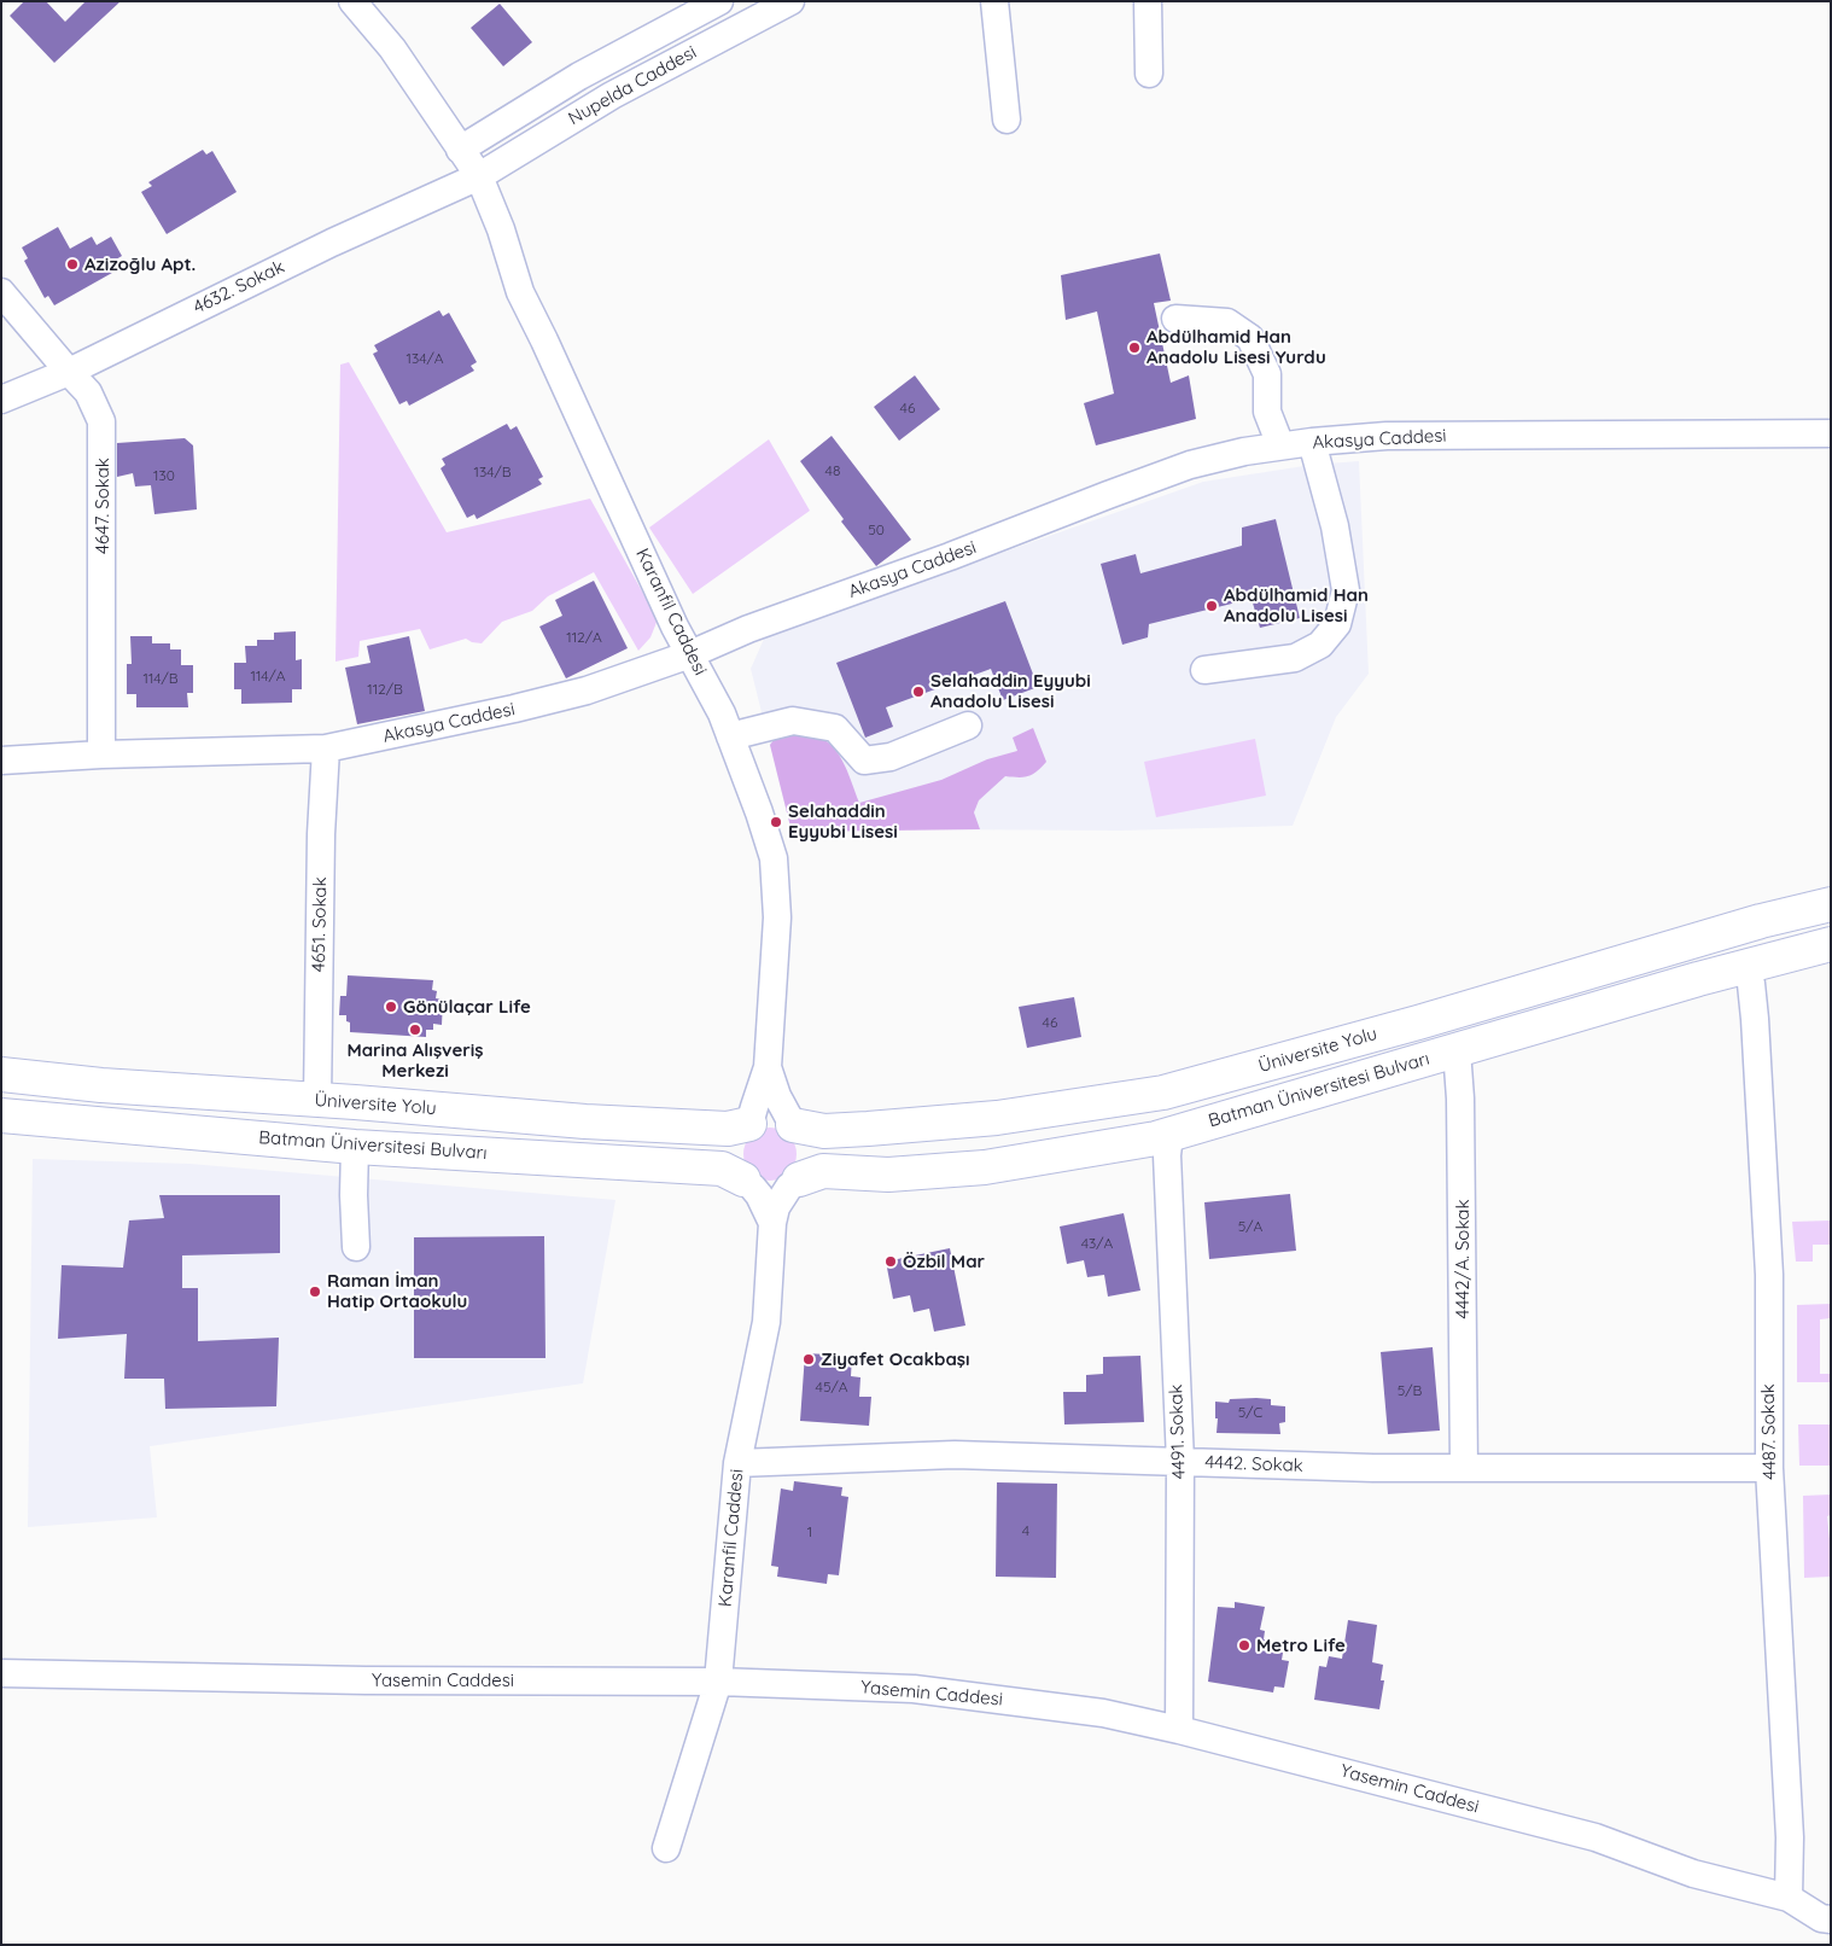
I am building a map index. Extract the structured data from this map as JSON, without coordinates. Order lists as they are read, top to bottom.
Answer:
{
  "streets": {
    "main road": ["Üniversite Yolu", "Batman Üniversitesi Bulvarı"],
    "street": [
      "Nupelda Caddesi",
      "4632. Sokak",
      "Akasya Caddesi",
      "4647. Sokak",
      "Karanfil Caddesi",
      "4651. Sokak",
      "4442/A. Sokak",
      "4491. Sokak",
      "4487. Sokak",
      "4442. Sokak",
      "Yasemin Caddesi"
    ]
  },
  "crossings": [
    ["Nupelda Caddesi", "4632. Sokak"],
    ["Nupelda Caddesi", "Karanfil Caddesi"],
    ["4632. Sokak", "4647. Sokak"],
    ["4632. Sokak", "Karanfil Caddesi"],
    ["Akasya Caddesi", "4647. Sokak"],
    ["Akasya Caddesi", "Karanfil Caddesi"],
    ["Akasya Caddesi", "4651. Sokak"],
    ["Karanfil Caddesi", "4442. Sokak"],
    ["Karanfil Caddesi", "Yasemin Caddesi"],
    ["4651. Sokak", "Üniversite Yolu"],
    ["Üniversite Yolu", "Batman Üniversitesi Bulvarı"],
    ["Batman Üniversitesi Bulvarı", "4442/A. Sokak"],
    ["Batman Üniversitesi Bulvarı", "4491. Sokak"],
    ["Batman Üniversitesi Bulvarı", "4487. Sokak"],
    ["4442/A. Sokak", "4442. Sokak"],
    ["4491. Sokak", "4442. Sokak"],
    ["4491. Sokak", "Yasemin Caddesi"],
    ["4487. Sokak", "4442. Sokak"],
    ["4487. Sokak", "Yasemin Caddesi"]
  ],
  "places": [
    "Azizoğlu Apt.",
    "Abdülhamid Han Anadolu Lisesi Yurdu",
    "Abdülhamid Han Anadolu Lisesi",
    "Selahaddin Eyyubi Anadolu Lisesi",
    "Selahaddin Eyyubi Lisesi",
    "Gönülaçar Life",
    "Marina Alışveriş Merkezi",
    "Özbil Mar",
    "Raman İman Hatip Ortaokulu",
    "Ziyafet Ocakbaşı",
    "Metro Life"
  ],
  "house_numbers": [
    "134/A",
    "46",
    "48",
    "134/B",
    "130",
    "50",
    "112/A",
    "114/A",
    "114/B",
    "112/B",
    "46",
    "5/A",
    "43/A",
    "45/A",
    "5/B",
    "5/C",
    "4",
    "1"
  ]
}
